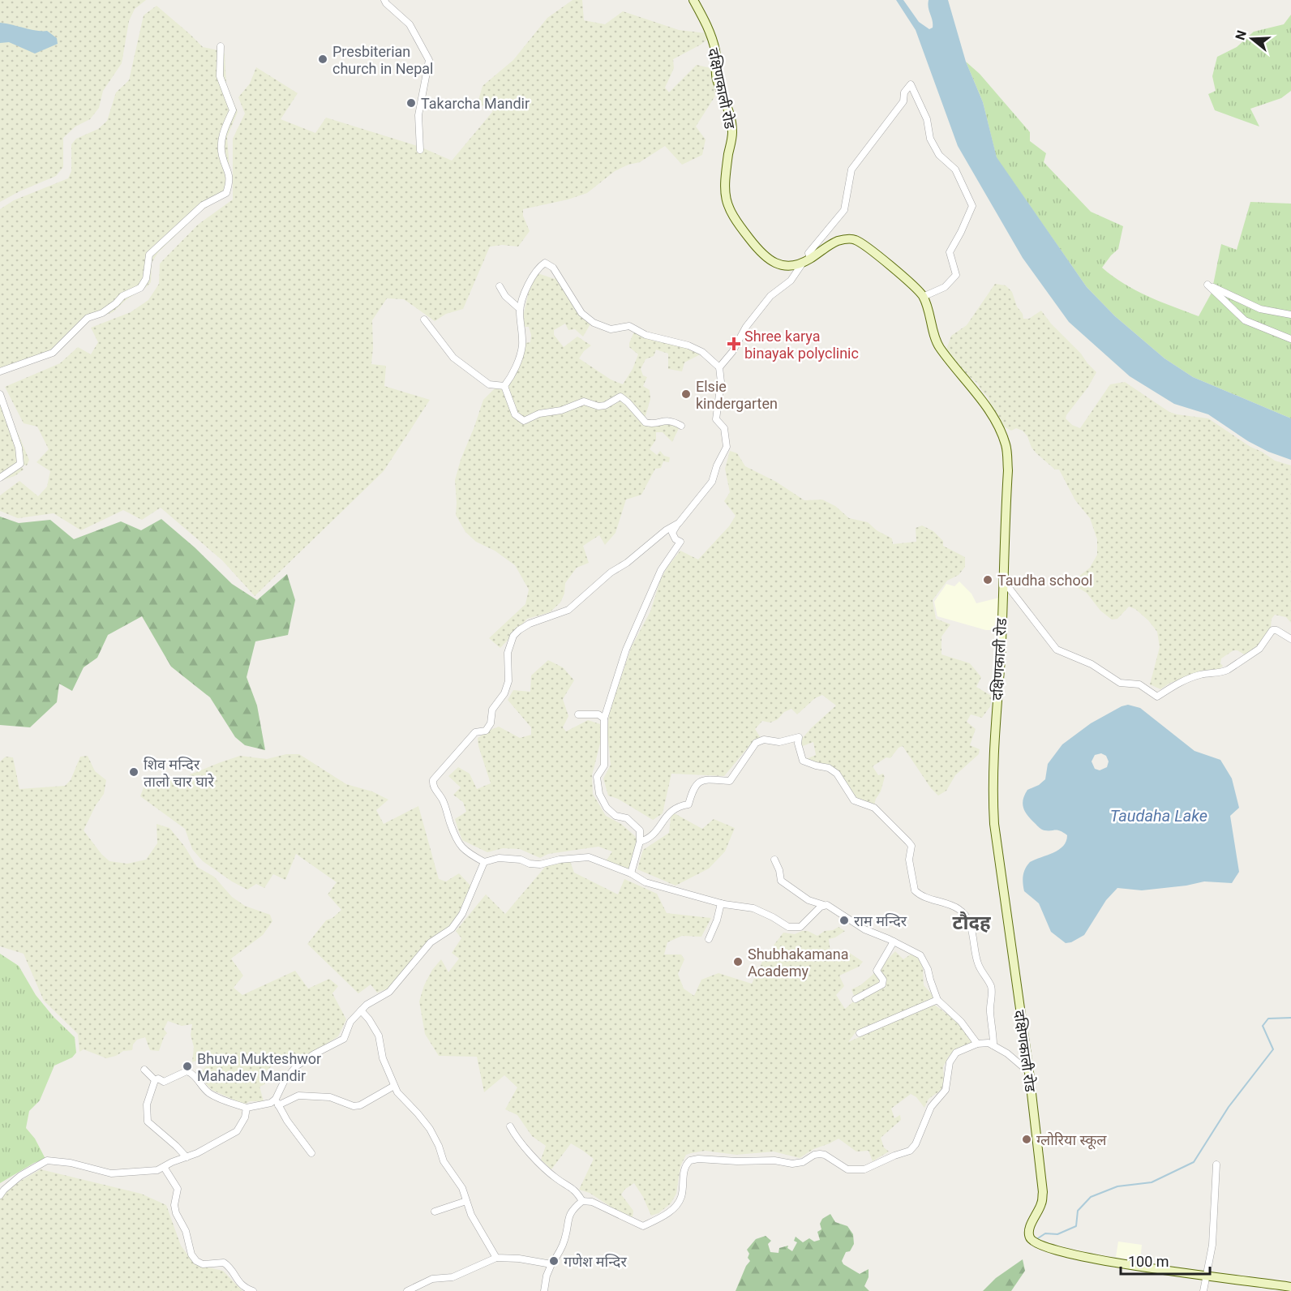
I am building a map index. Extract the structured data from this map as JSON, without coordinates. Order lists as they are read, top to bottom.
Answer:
{
  "streets": {
    "main road": ["दक्षिणकाली रोड"]
  },
  "districts": ["टौदह"],
  "water": ["Taudaha Lake"],
  "places": {
    "other": [
      "Presbiterian church in Nepal",
      "Takarcha Mandir",
      "Elsie kindergarten",
      "Taudha school",
      "शिव मन्दिर तालो चार घारे",
      "राम मन्दिर",
      "Shubhakamana Academy",
      "Bhuva Mukteshwor Mahadev Mandir",
      "ग्लोरिया स्कूल",
      "गणेश मन्दिर"
    ],
    "health": ["Shree karya binayak polyclinic"]
  },
  "scale_bar": "100 m",
  "north": "left"
}
